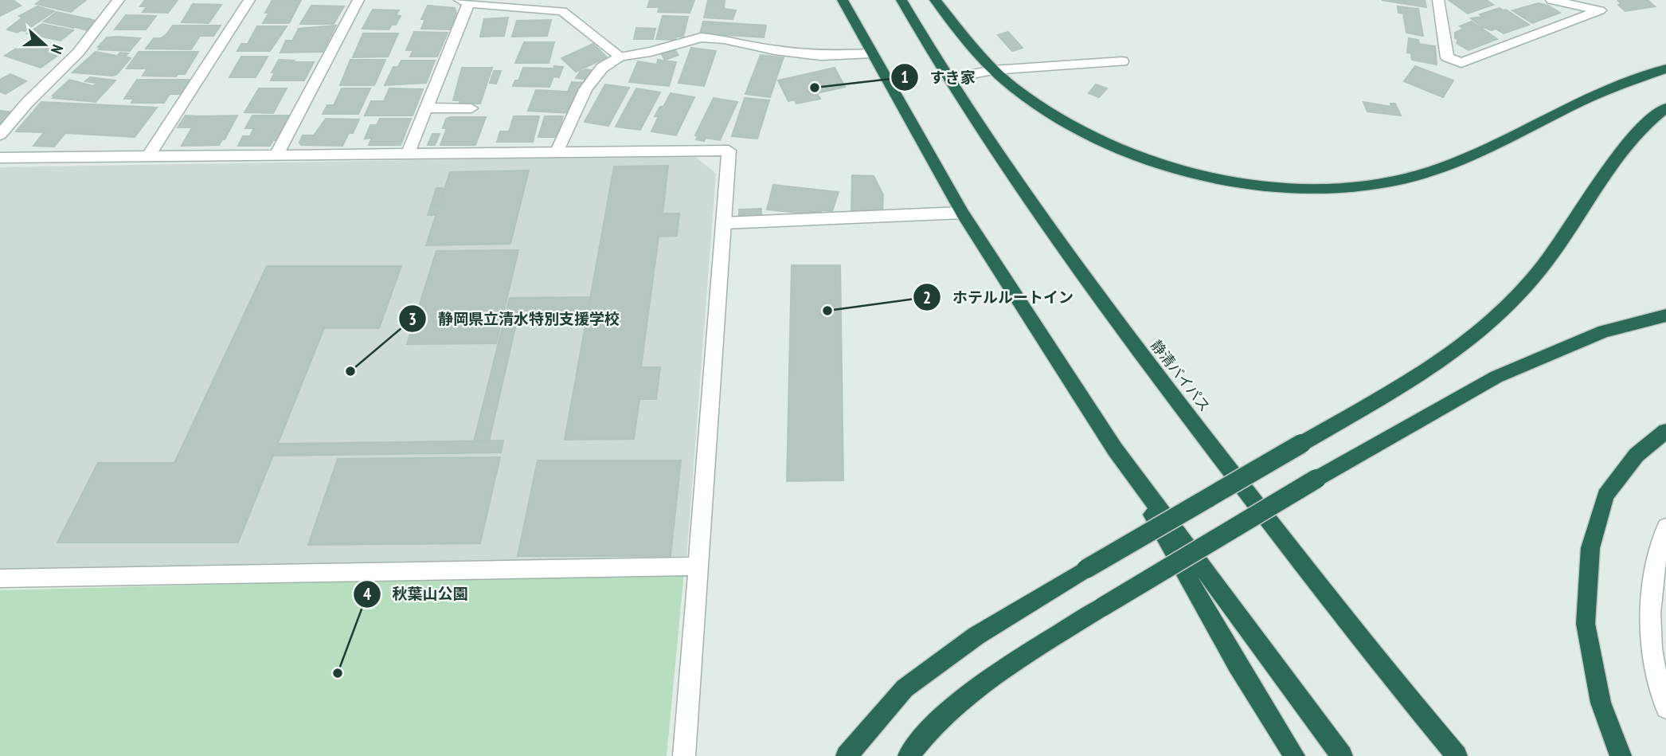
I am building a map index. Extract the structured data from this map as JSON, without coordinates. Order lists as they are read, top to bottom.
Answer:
{
  "streets": {
    "highway": ["静清バイパス"]
  },
  "places": [
    "すき家",
    "ホテルルートイン",
    "静岡県立清水特別支援学校",
    "秋葉山公園"
  ],
  "north": "right"
}
